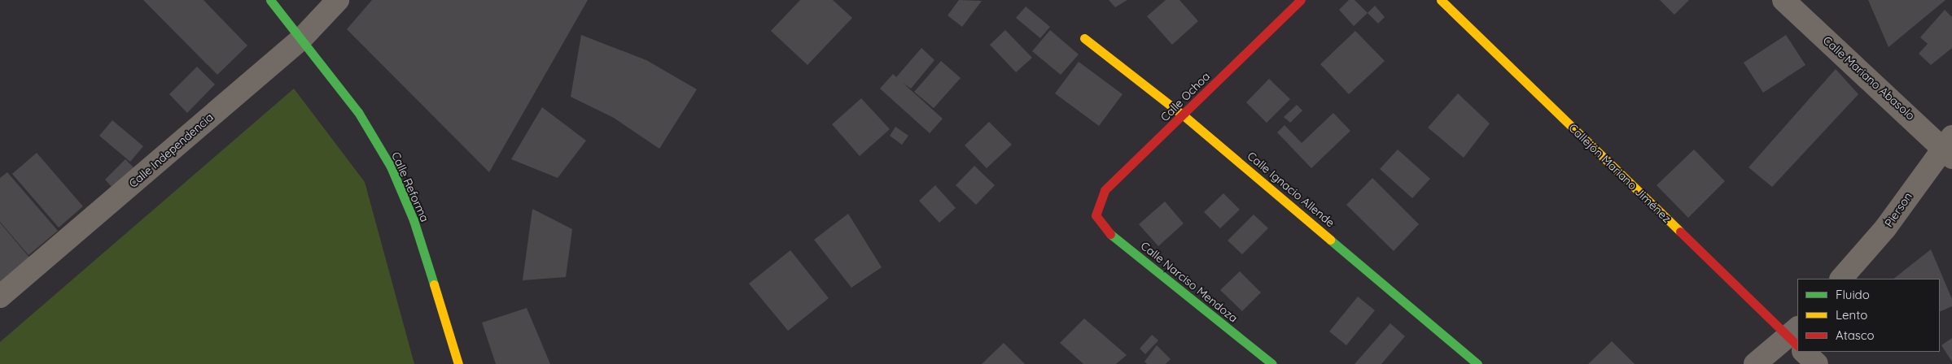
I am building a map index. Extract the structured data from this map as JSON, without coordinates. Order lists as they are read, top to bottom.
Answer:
{
  "streets": {
    "street": [
      "Calle Mariano Abasolo",
      "Calle Ochoa",
      "Calle Independencia",
      "Callejón Mariano Jiménez",
      "Calle Reforma",
      "Calle Ignacio Allende",
      "Pierson",
      "Calle Narciso Mendoza"
    ]
  },
  "crossings": [
    ["Calle Mariano Abasolo", "Pierson"],
    ["Calle Ochoa", "Calle Ignacio Allende"],
    ["Calle Ochoa", "Calle Narciso Mendoza"],
    ["Calle Independencia", "Calle Reforma"]
  ],
  "legend": ["Fluido", "Lento", "Atasco"]
}
